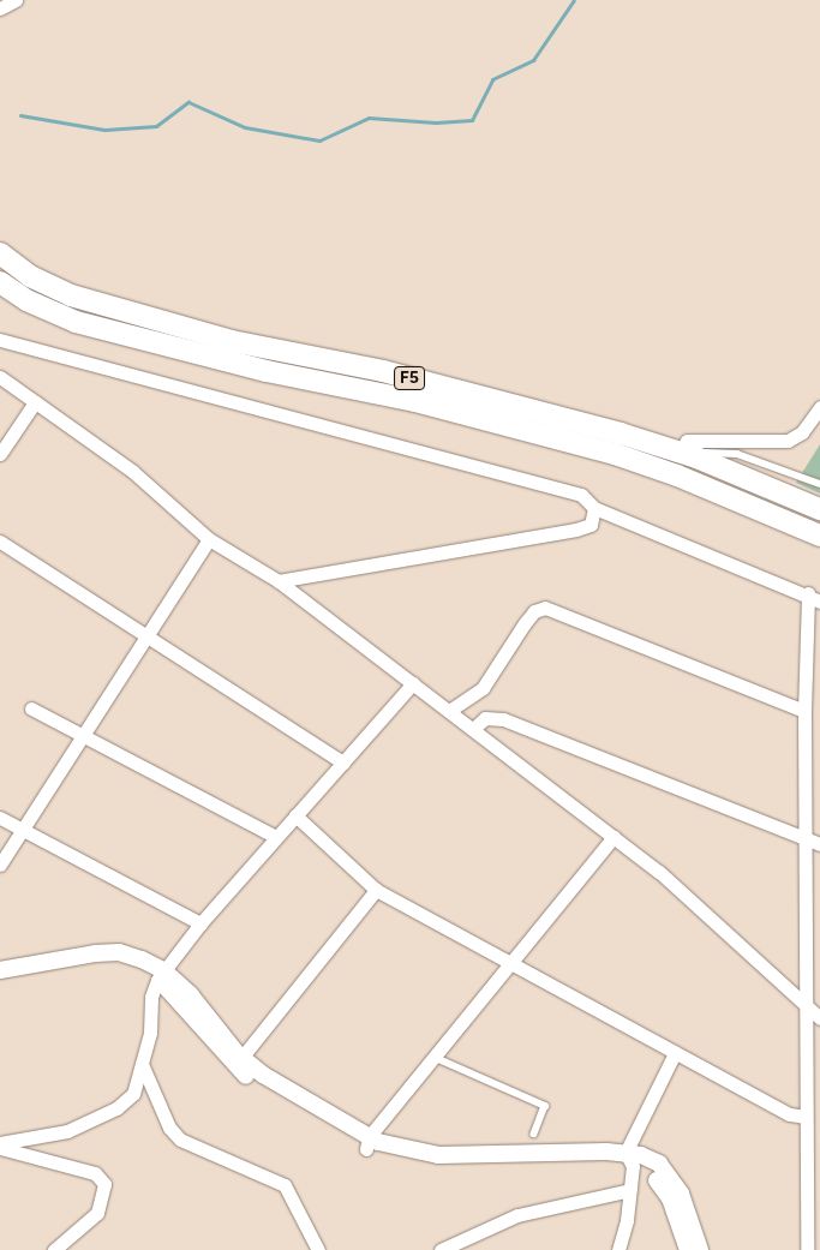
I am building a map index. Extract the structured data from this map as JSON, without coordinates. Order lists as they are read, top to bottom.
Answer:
{
  "streets": {
    "highway": ["F5"]
  }
}
